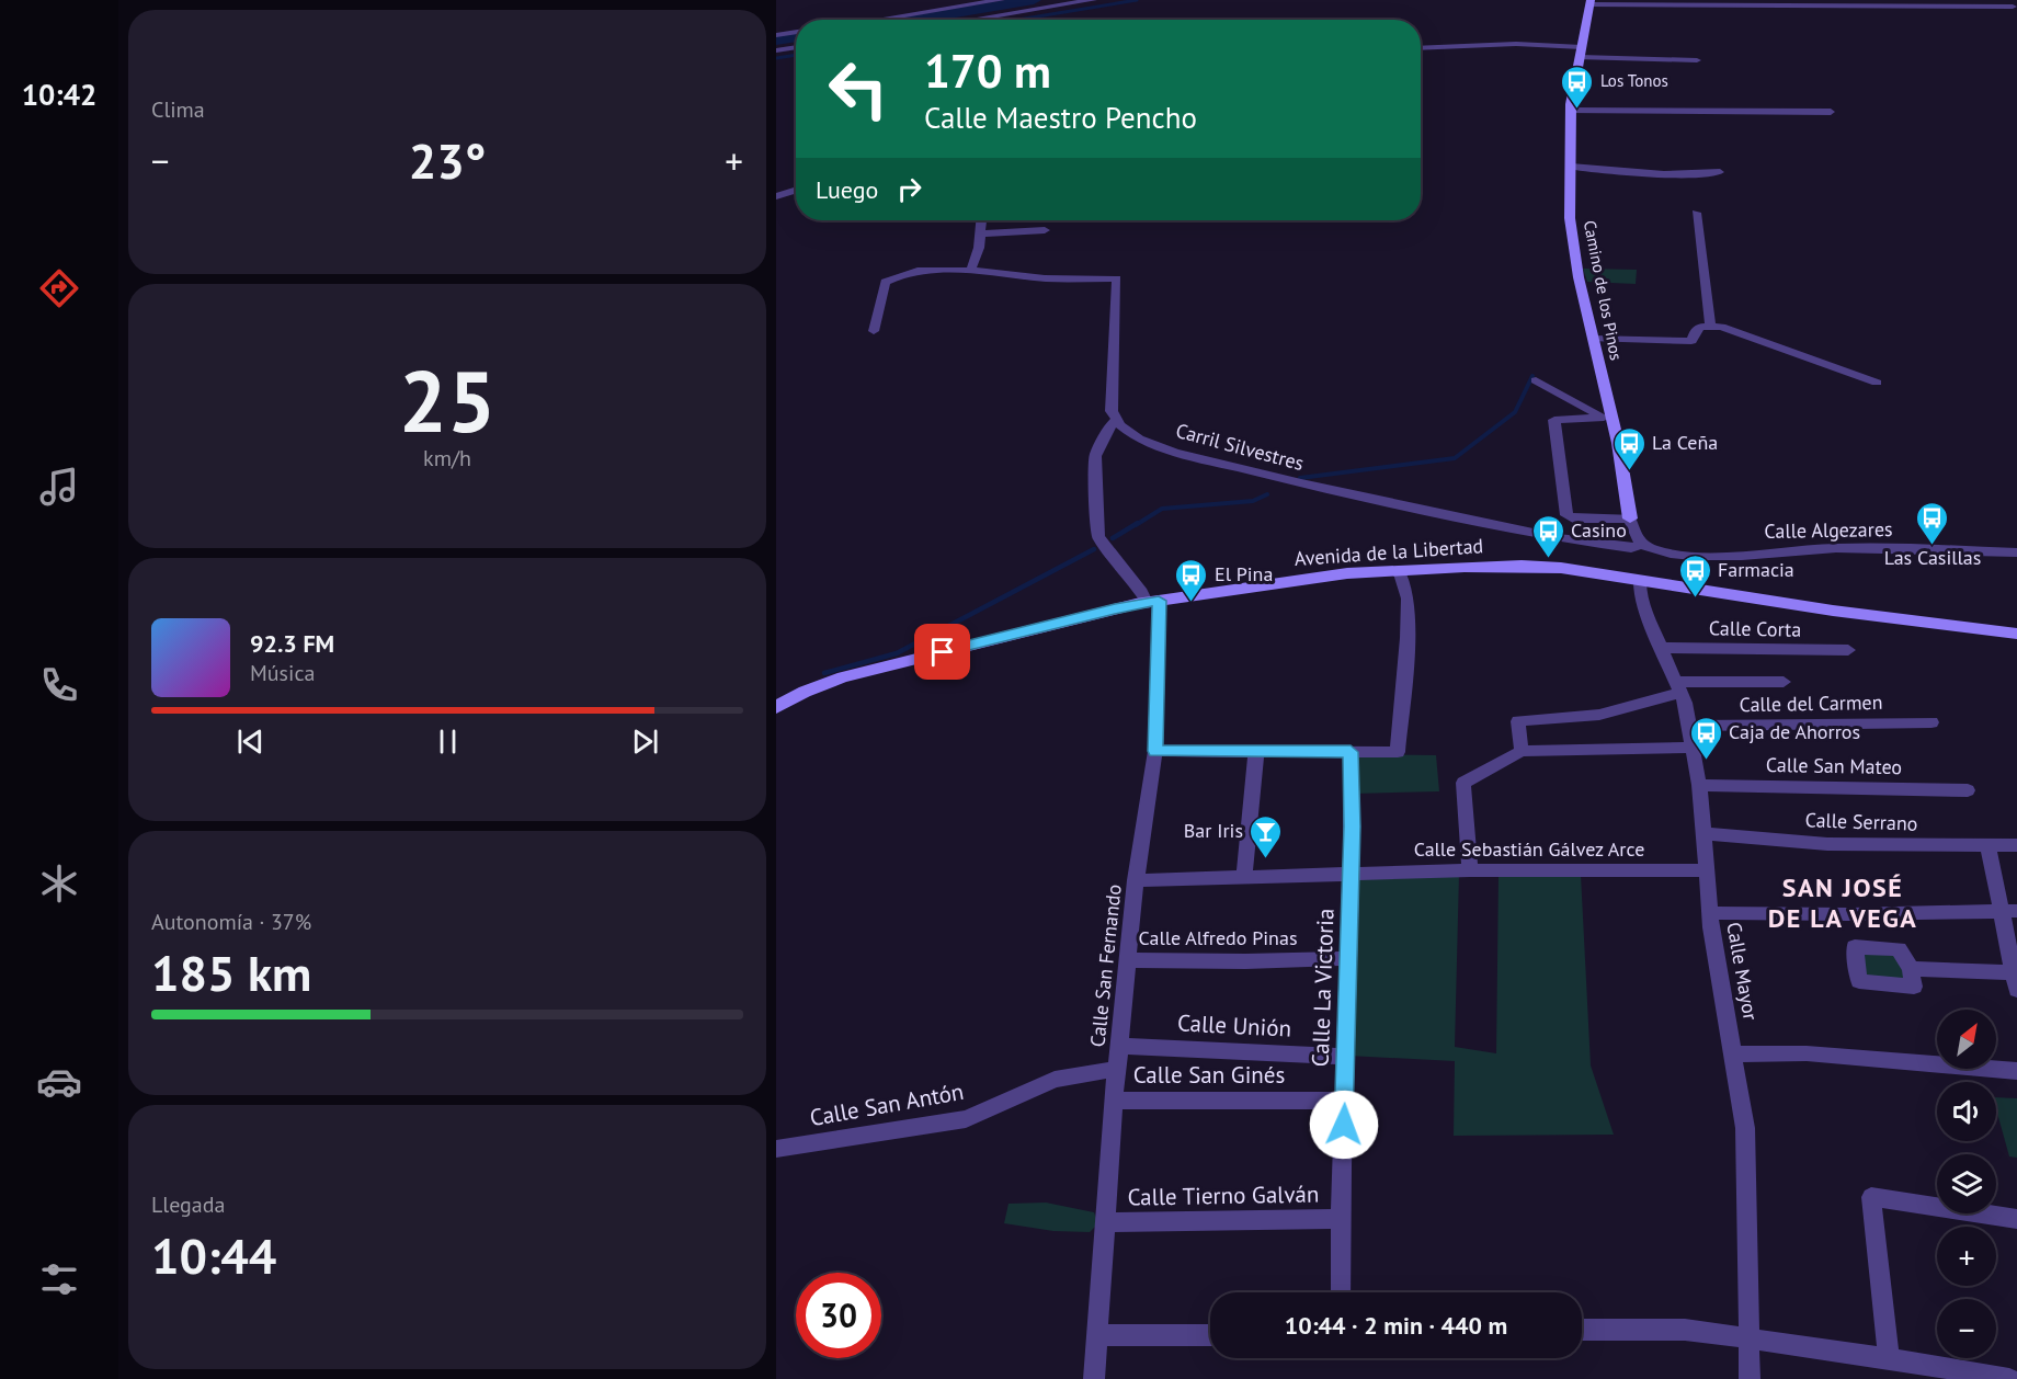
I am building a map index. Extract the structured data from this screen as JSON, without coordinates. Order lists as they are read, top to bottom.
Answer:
{
  "streets": {
    "street": [
      "Camino de los Pinos",
      "Carril Silvestres",
      "Calle Algezares",
      "Avenida de la Libertad",
      "Calle Corta",
      "Calle del Carmen",
      "Calle San Mateo",
      "Calle Serrano",
      "Calle Sebastián Gálvez Arce",
      "Calle Alfredo Pinas",
      "Calle San Fernando",
      "Calle Mayor",
      "Calle La Victoria",
      "Calle Unión",
      "Calle San Ginés",
      "Calle San Antón",
      "Calle Tierno Galván"
    ]
  },
  "crossings": [
    ["Camino de los Pinos", "Carril Silvestres"],
    ["Camino de los Pinos", "Calle Algezares"],
    ["Carril Silvestres", "Calle Algezares"],
    ["Avenida de la Libertad", "Calle San Fernando"],
    ["Avenida de la Libertad", "Calle Mayor"],
    ["Calle Corta", "Calle Mayor"],
    ["Calle del Carmen", "Calle Mayor"],
    ["Calle San Mateo", "Calle Mayor"],
    ["Calle Serrano", "Calle Mayor"],
    ["Calle Sebastián Gálvez Arce", "Calle San Fernando"],
    ["Calle Sebastián Gálvez Arce", "Calle Mayor"],
    ["Calle Sebastián Gálvez Arce", "Calle La Victoria"],
    ["Calle Alfredo Pinas", "Calle San Fernando"],
    ["Calle Alfredo Pinas", "Calle La Victoria"],
    ["Calle San Fernando", "Calle Unión"],
    ["Calle San Fernando", "Calle San Ginés"],
    ["Calle San Fernando", "Calle San Antón"],
    ["Calle San Fernando", "Calle Tierno Galván"],
    ["Calle La Victoria", "Calle Unión"],
    ["Calle La Victoria", "Calle San Ginés"],
    ["Calle La Victoria", "Calle Tierno Galván"]
  ],
  "districts": ["SAN JOSÉ DE LA VEGA"],
  "places": {
    "bus stop": [
      "Los Tonos",
      "La Ceña",
      "Las Casillas",
      "Casino",
      "Farmacia",
      "El Pina",
      "Caja de Ahorros"
    ],
    "bar": ["Bar Iris"]
  },
  "north": "top right",
  "page": {
    "tabs": "10:42",
    "tile": [
      "Clima",
      ["25", "km/h"],
      ["Autonomía · 37%", "185 km"],
      ["Llegada", "10:44"]
    ],
    "turn": ["170 m", "Calle Maestro Pencho"],
    "heat": ["−", "23°", "+"],
    "then": "Luego",
    "song": ["92.3 FM", "Música"],
    "map_buttons": ["+", "−"],
    "limit": "30",
    "trip": "10:44 · 2 min · 440 m"
  }
}
